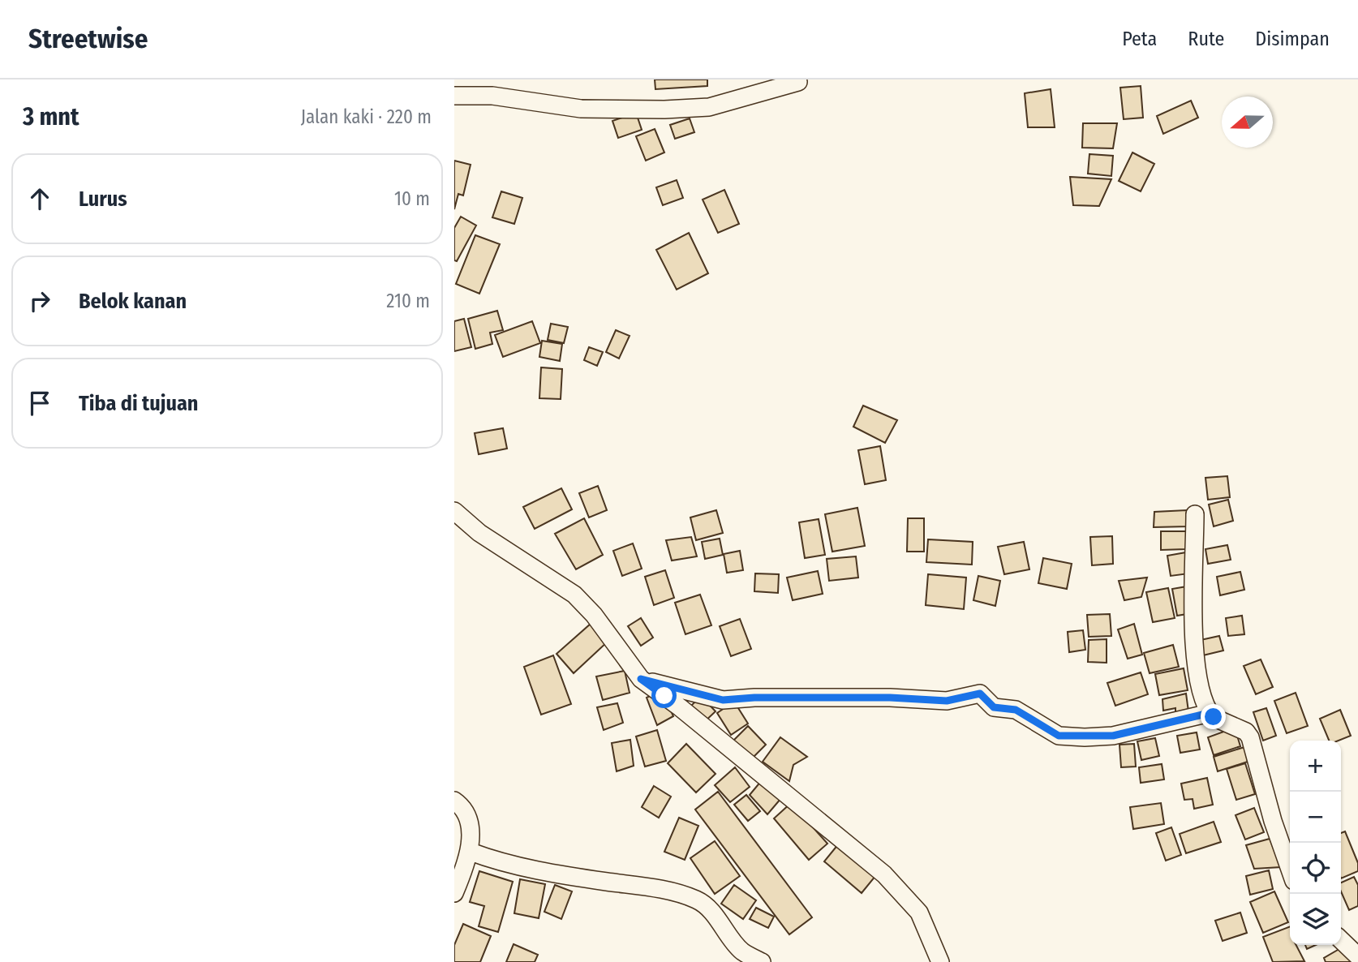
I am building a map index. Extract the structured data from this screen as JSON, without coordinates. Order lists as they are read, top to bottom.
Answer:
{
  "north": "left",
  "page": {
    "header": "Streetwise",
    "nav": ["Peta", "Rute", "Disimpan"],
    "heading": ["3 mnt", "Jalan kaki · 220 m"],
    "list": [
      ["Lurus", "10 m"],
      ["Belok kanan", "210 m"],
      "Tiba di tujuan"
    ],
    "map_buttons": ["+", "−"]
  }
}
